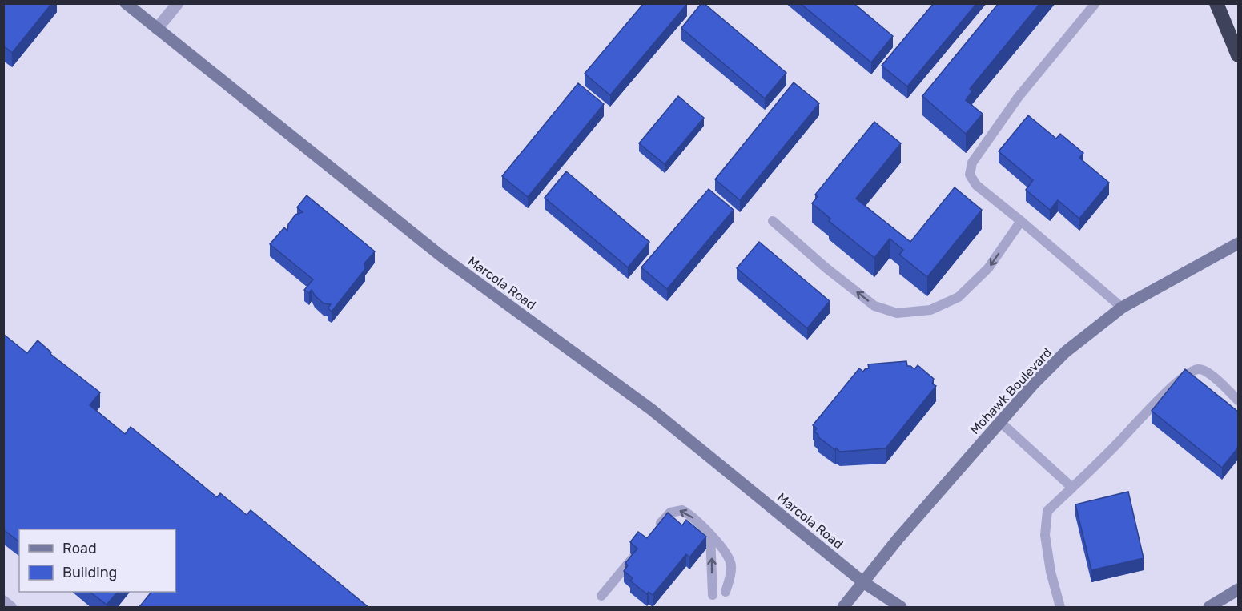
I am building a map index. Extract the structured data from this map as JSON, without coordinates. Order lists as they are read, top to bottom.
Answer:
{
  "streets": {
    "main road": ["Marcola Road", "Mohawk Boulevard"]
  },
  "crossings": [
    ["Marcola Road", "Mohawk Boulevard"]
  ],
  "legend": ["Road", "Building"]
}
